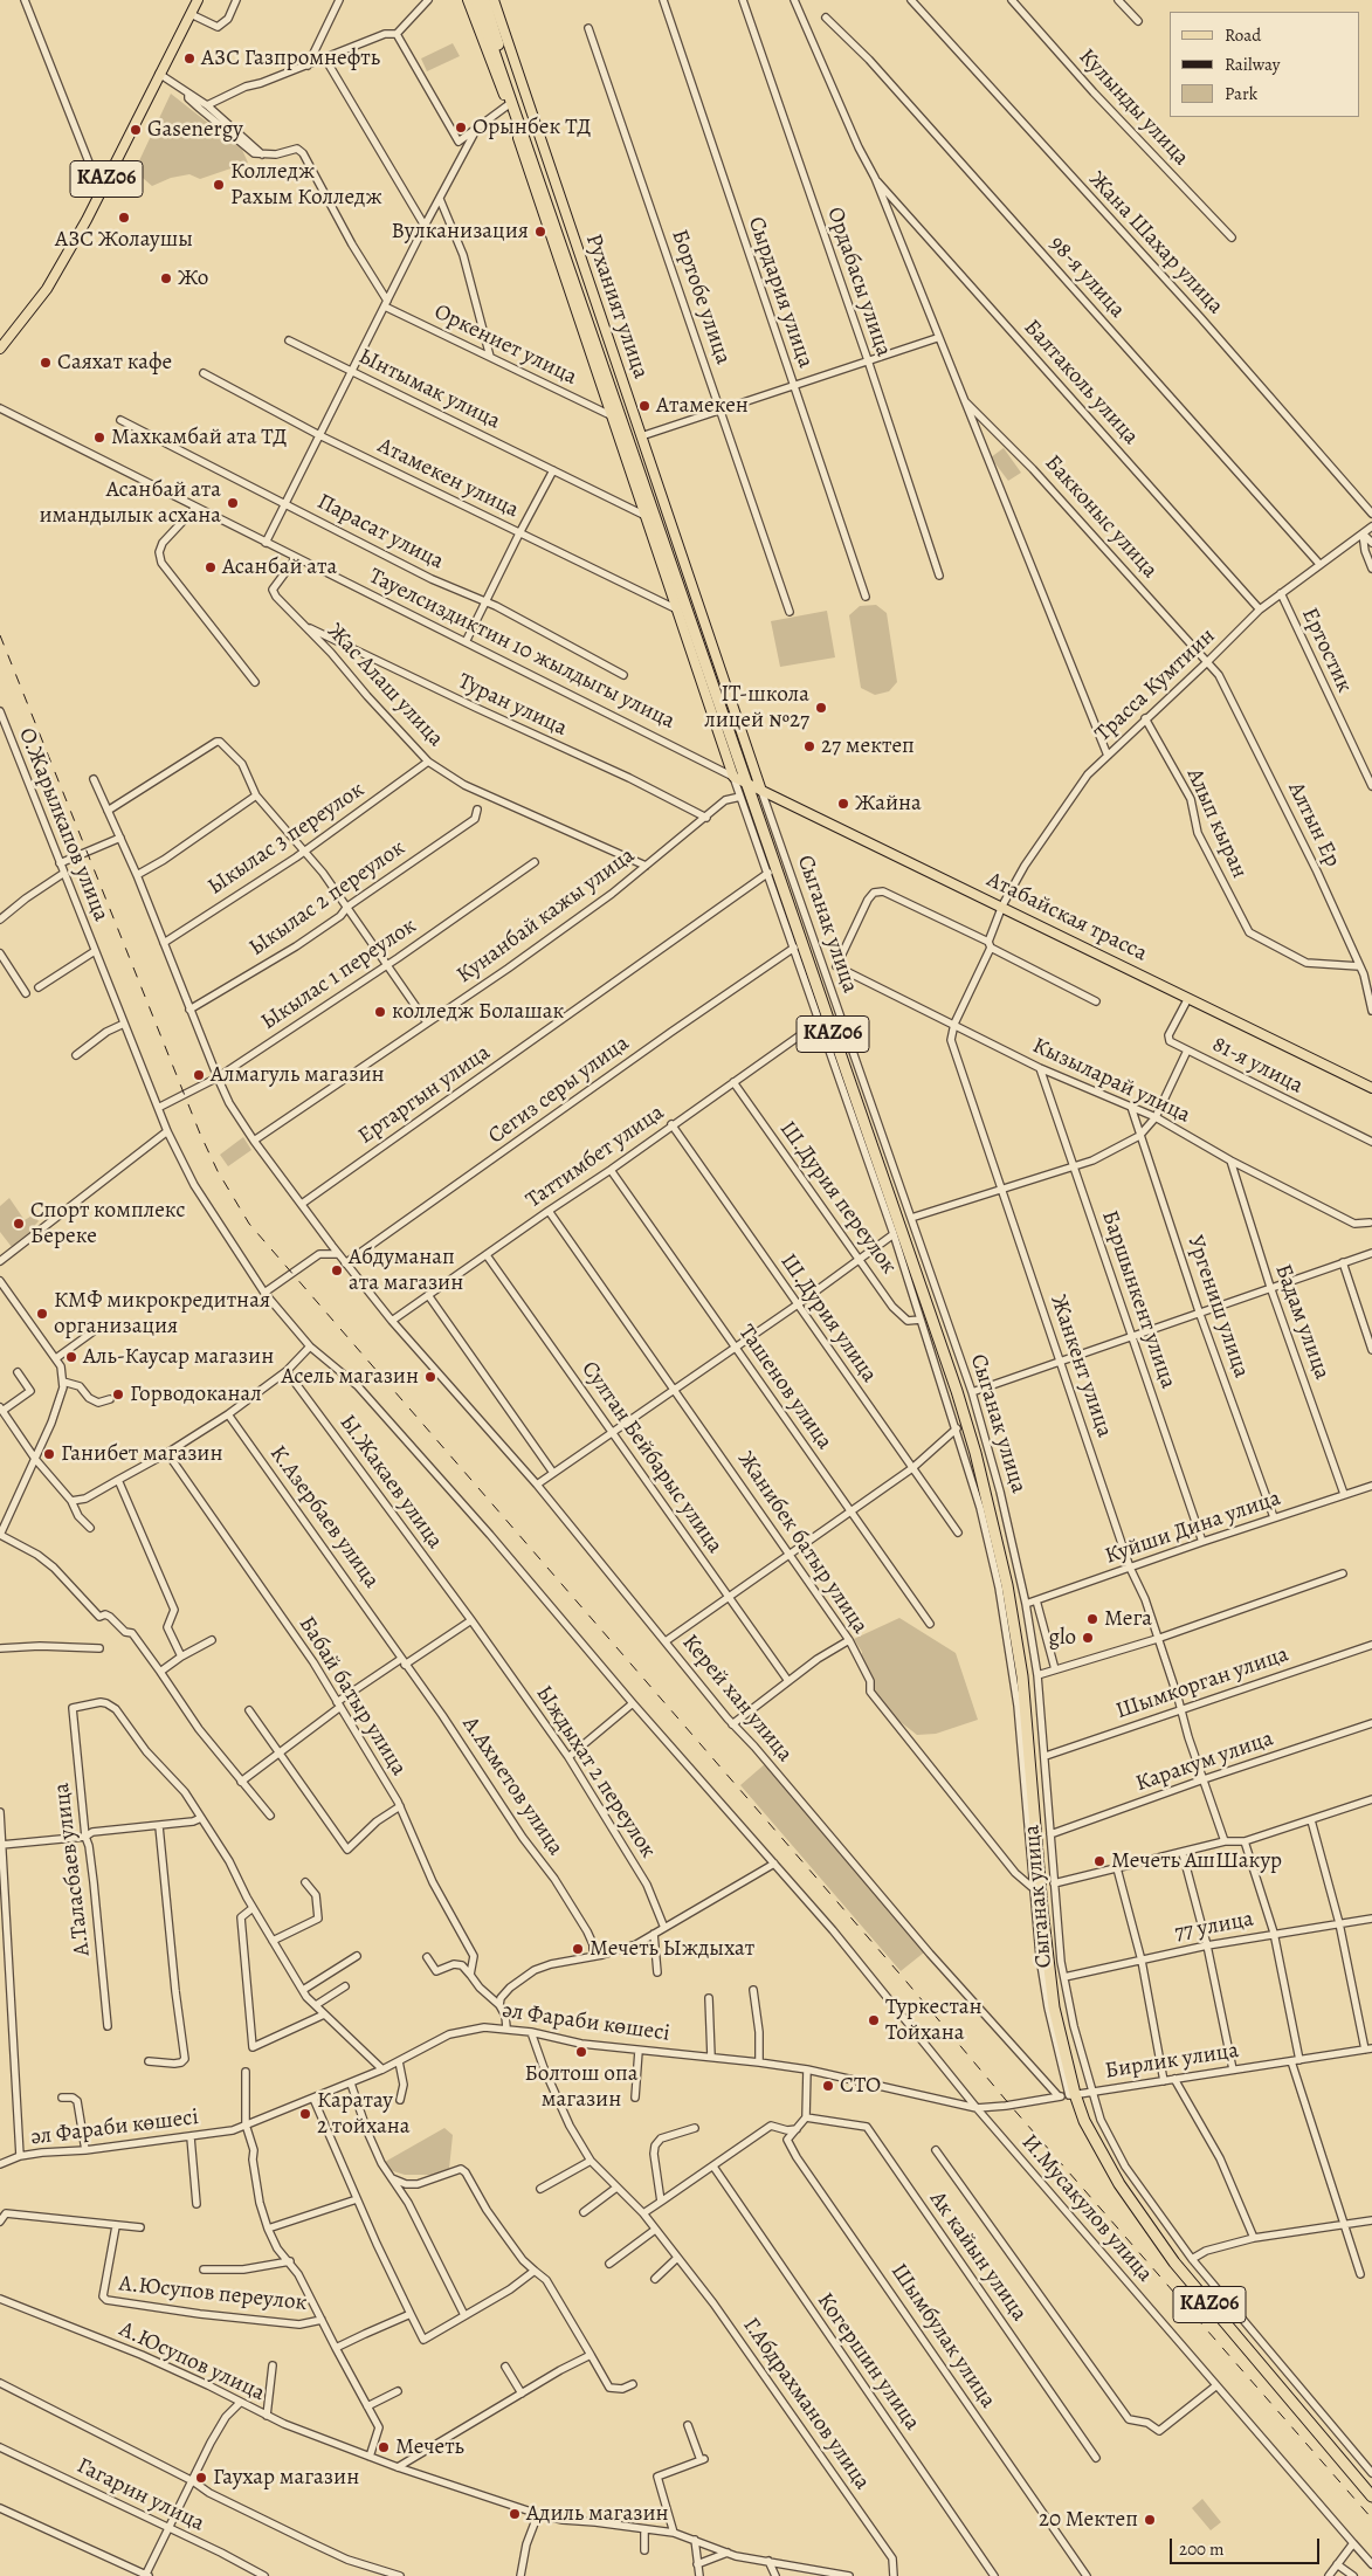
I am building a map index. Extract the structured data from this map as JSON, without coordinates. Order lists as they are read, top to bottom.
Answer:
{
  "streets": {
    "highway": ["KАZ06"],
    "main road": ["Руханият улица", "Тауелсиздиктин 10 жылдыгы улица", "Атабайская трасса"],
    "street": [
      "Кулынды улица",
      "Жана Шахар улица",
      "98-я улица",
      "Ордабасы улица",
      "Сырдария улица",
      "Бортобе улица",
      "Оркениет улица",
      "Балтаколь улица",
      "Ынтымак улица",
      "Атамекен улица",
      "Бакконыс улица",
      "Парасат улица",
      "Ертостик",
      "Жас Алаш улица",
      "Трасса Кумтиин",
      "Туран улица",
      "Алып кыран",
      "О.Жарылкапов улица",
      "Алтын Ер",
      "Ыкылас 3 переулок",
      "Ыкылас 2 переулок",
      "Кунанбай кажы улица",
      "Сыганак улица",
      "Ыкылас 1 переулок",
      "81-я улица",
      "Кызыларай улица",
      "Сегиз серы улица",
      "Ертаргын улица",
      "Таттимбет улица",
      "Ш.Дурия переулок",
      "Баршынкент улица",
      "Ургениш улица",
      "Ш.Дурия улица",
      "Бадам улица",
      "Жанкент улица",
      "Ташенов улица",
      "Султан Бейбарыс улица",
      "Ы.Жакаев улица",
      "К.Азербаев улица",
      "Куйши Дина улица",
      "Жанибек батыр улица",
      "Шымкорган улица",
      "Бабай батыр улица",
      "Керей хан улица",
      "Каракум улица",
      "Ыждыхат 2 переулок",
      "А.Ахметов улица",
      "А.Таласбаев улица",
      "77 улица",
      "әл Фараби көшесі",
      "Бирлик улица",
      "И.Мусакулов улица",
      "Ак кайын улица",
      "А.Юсупов переулок",
      "Шымбулак улица",
      "А.Юсупов улица",
      "Когершин улица",
      "Г.Абдрахманов улица",
      "Гагарин улица"
    ]
  },
  "crossings": [
    ["KАZ06", "Руханият улица"],
    ["KАZ06", "Тауелсиздиктин 10 жылдыгы улица"],
    ["KАZ06", "Атабайская трасса"],
    ["KАZ06", "Сыганак улица"],
    ["KАZ06", "Бирлик улица"],
    ["98-я улица", "Трасса Кумтиин"],
    ["Руханият улица", "Оркениет улица"],
    ["Руханият улица", "Ынтымак улица"],
    ["Руханият улица", "Атамекен улица"],
    ["Руханият улица", "Тауелсиздиктин 10 жылдыгы улица"],
    ["Руханият улица", "Атабайская трасса"],
    ["Руханият улица", "Сыганак улица"],
    ["Балтаколь улица", "Трасса Кумтиин"],
    ["Бакконыс улица", "Трасса Кумтиин"],
    ["Бакконыс улица", "Алтын Ер"],
    ["Тауелсиздиктин 10 жылдыгы улица", "Жас Алаш улица"],
    ["Тауелсиздиктин 10 жылдыгы улица", "Атабайская трасса"],
    ["Тауелсиздиктин 10 жылдыгы улица", "Сыганак улица"],
    ["Ертостик", "Трасса Кумтиин"],
    ["Жас Алаш улица", "Туран улица"],
    ["Жас Алаш улица", "Ыкылас 3 переулок"],
    ["Жас Алаш улица", "Кунанбай кажы улица"],
    ["Трасса Кумтиин", "Алып кыран"],
    ["Трасса Кумтиин", "Алтын Ер"],
    ["Трасса Кумтиин", "Атабайская трасса"],
    ["Трасса Кумтиин", "Жанкент улица"],
    ["Туран улица", "Кунанбай кажы улица"],
    ["Алып кыран", "Алтын Ер"],
    ["О.Жарылкапов улица", "Ыкылас 1 переулок"],
    ["О.Жарылкапов улица", "И.Мусакулов улица"],
    ["Ыкылас 3 переулок", "Керей хан улица"],
    ["Ыкылас 2 переулок", "Керей хан улица"],
    ["Кунанбай кажы улица", "Керей хан улица"],
    ["Атабайская трасса", "Сыганак улица"],
    ["Атабайская трасса", "81-я улица"],
    ["Атабайская трасса", "Жанкент улица"],
    ["Сыганак улица", "Куйши Дина улица"],
    ["Сыганак улица", "Шымкорган улица"],
    ["Сыганак улица", "Каракум улица"],
    ["Сыганак улица", "77 улица"],
    ["Сыганак улица", "Бирлик улица"],
    ["Ыкылас 1 переулок", "Керей хан улица"],
    ["Кызыларай улица", "Баршынкент улица"],
    ["Кызыларай улица", "Ургениш улица"],
    ["Кызыларай улица", "Бадам улица"],
    ["Кызыларай улица", "Жанкент улица"],
    ["Сегиз серы улица", "Керей хан улица"],
    ["Ертаргын улица", "Керей хан улица"],
    ["Таттимбет улица", "Ш.Дурия переулок"],
    ["Таттимбет улица", "Ш.Дурия улица"],
    ["Таттимбет улица", "Ташенов улица"],
    ["Таттимбет улица", "Султан Бейбарыс улица"],
    ["Таттимбет улица", "Жанибек батыр улица"],
    ["Таттимбет улица", "Керей хан улица"],
    ["Баршынкент улица", "Куйши Дина улица"],
    ["Ургениш улица", "Куйши Дина улица"],
    ["Бадам улица", "Куйши Дина улица"],
    ["Жанкент улица", "Куйши Дина улица"],
    ["Жанкент улица", "Шымкорган улица"],
    ["Жанкент улица", "Каракум улица"],
    ["Ы.Жакаев улица", "Ыждыхат 2 переулок"],
    ["К.Азербаев улица", "А.Ахметов улица"],
    ["Керей хан улица", "Бирлик улица"],
    ["әл Фараби көшесі", "Бирлик улица"],
    ["әл Фараби көшесі", "И.Мусакулов улица"],
    ["әл Фараби көшесі", "Г.Абдрахманов улица"],
    ["Бирлик улица", "И.Мусакулов улица"]
  ],
  "places": [
    "АЗС Газпромнефть",
    "Орынбек ТД",
    "Gasenergy",
    "Колледж Рахым Колледж",
    "АЗС Жолаушы",
    "Вулканизация",
    "Жо",
    "Саяхат кафе",
    "Атамекен",
    "Махкамбай ата ТД",
    "Асанбай ата имандылык асхана",
    "Асанбай ата",
    "IT-школа лицей №27",
    "27 мектеп",
    "Жайна",
    "колледж Болашак",
    "Алмагуль магазин",
    "Спорт комплекс Береке",
    "Абдуманап ата магазин",
    "КМФ микрокредитная организация",
    "Аль-Каусар магазин",
    "Асель магазин",
    "Горводоканал",
    "Ганибет магазин",
    "Мега",
    "glo",
    "Мечеть АшШакур",
    "Мечеть Ыждыхат",
    "Туркестан Тойхана",
    "Болтош опа магазин",
    "СТО",
    "Каратау 2 тойхана",
    "Мечеть",
    "Гаухар магазин",
    "Адиль магазин",
    "20 Мектеп"
  ],
  "legend": ["Road", "Railway", "Park"],
  "scale_bar": "200 m"
}
